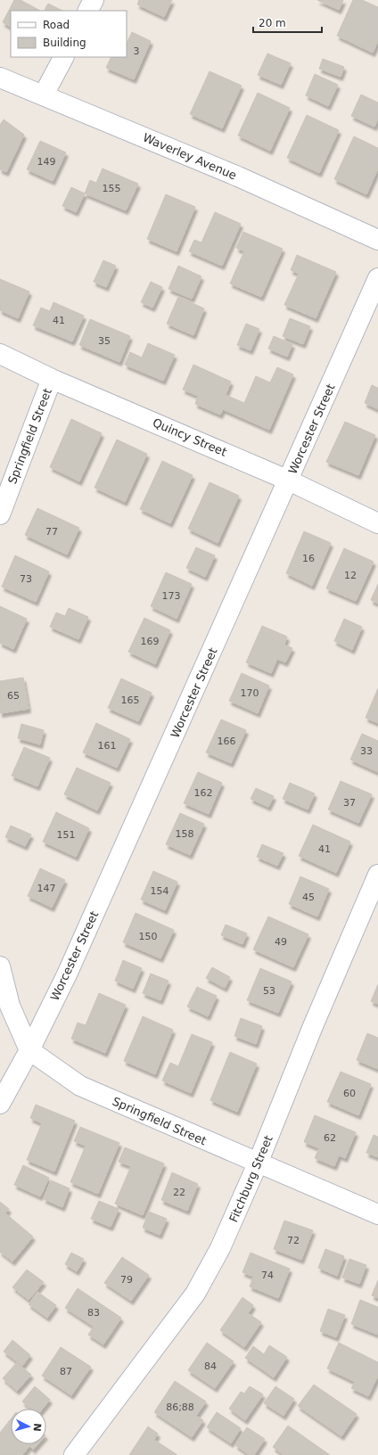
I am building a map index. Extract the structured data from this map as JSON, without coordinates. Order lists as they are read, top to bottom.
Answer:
{
  "streets": {
    "street": [
      "Waverley Avenue",
      "Worcester Street",
      "Springfield Street",
      "Quincy Street",
      "Fitchburg Street"
    ]
  },
  "crossings": [
    ["Worcester Street", "Springfield Street"],
    ["Worcester Street", "Quincy Street"],
    ["Springfield Street", "Quincy Street"],
    ["Springfield Street", "Fitchburg Street"]
  ],
  "house_numbers": [
    "3",
    "149",
    "155",
    "41",
    "35",
    "77",
    "16",
    "12",
    "73",
    "173",
    "169",
    "170",
    "65",
    "165",
    "166",
    "161",
    "33",
    "162",
    "37",
    "158",
    "151",
    "41",
    "147",
    "154",
    "45",
    "150",
    "49",
    "53",
    "60",
    "62",
    "22",
    "72",
    "74",
    "79",
    "83",
    "84",
    "87",
    "86;88"
  ],
  "legend": ["Road", "Building"],
  "scale_bar": "20 m",
  "north": "right"
}
